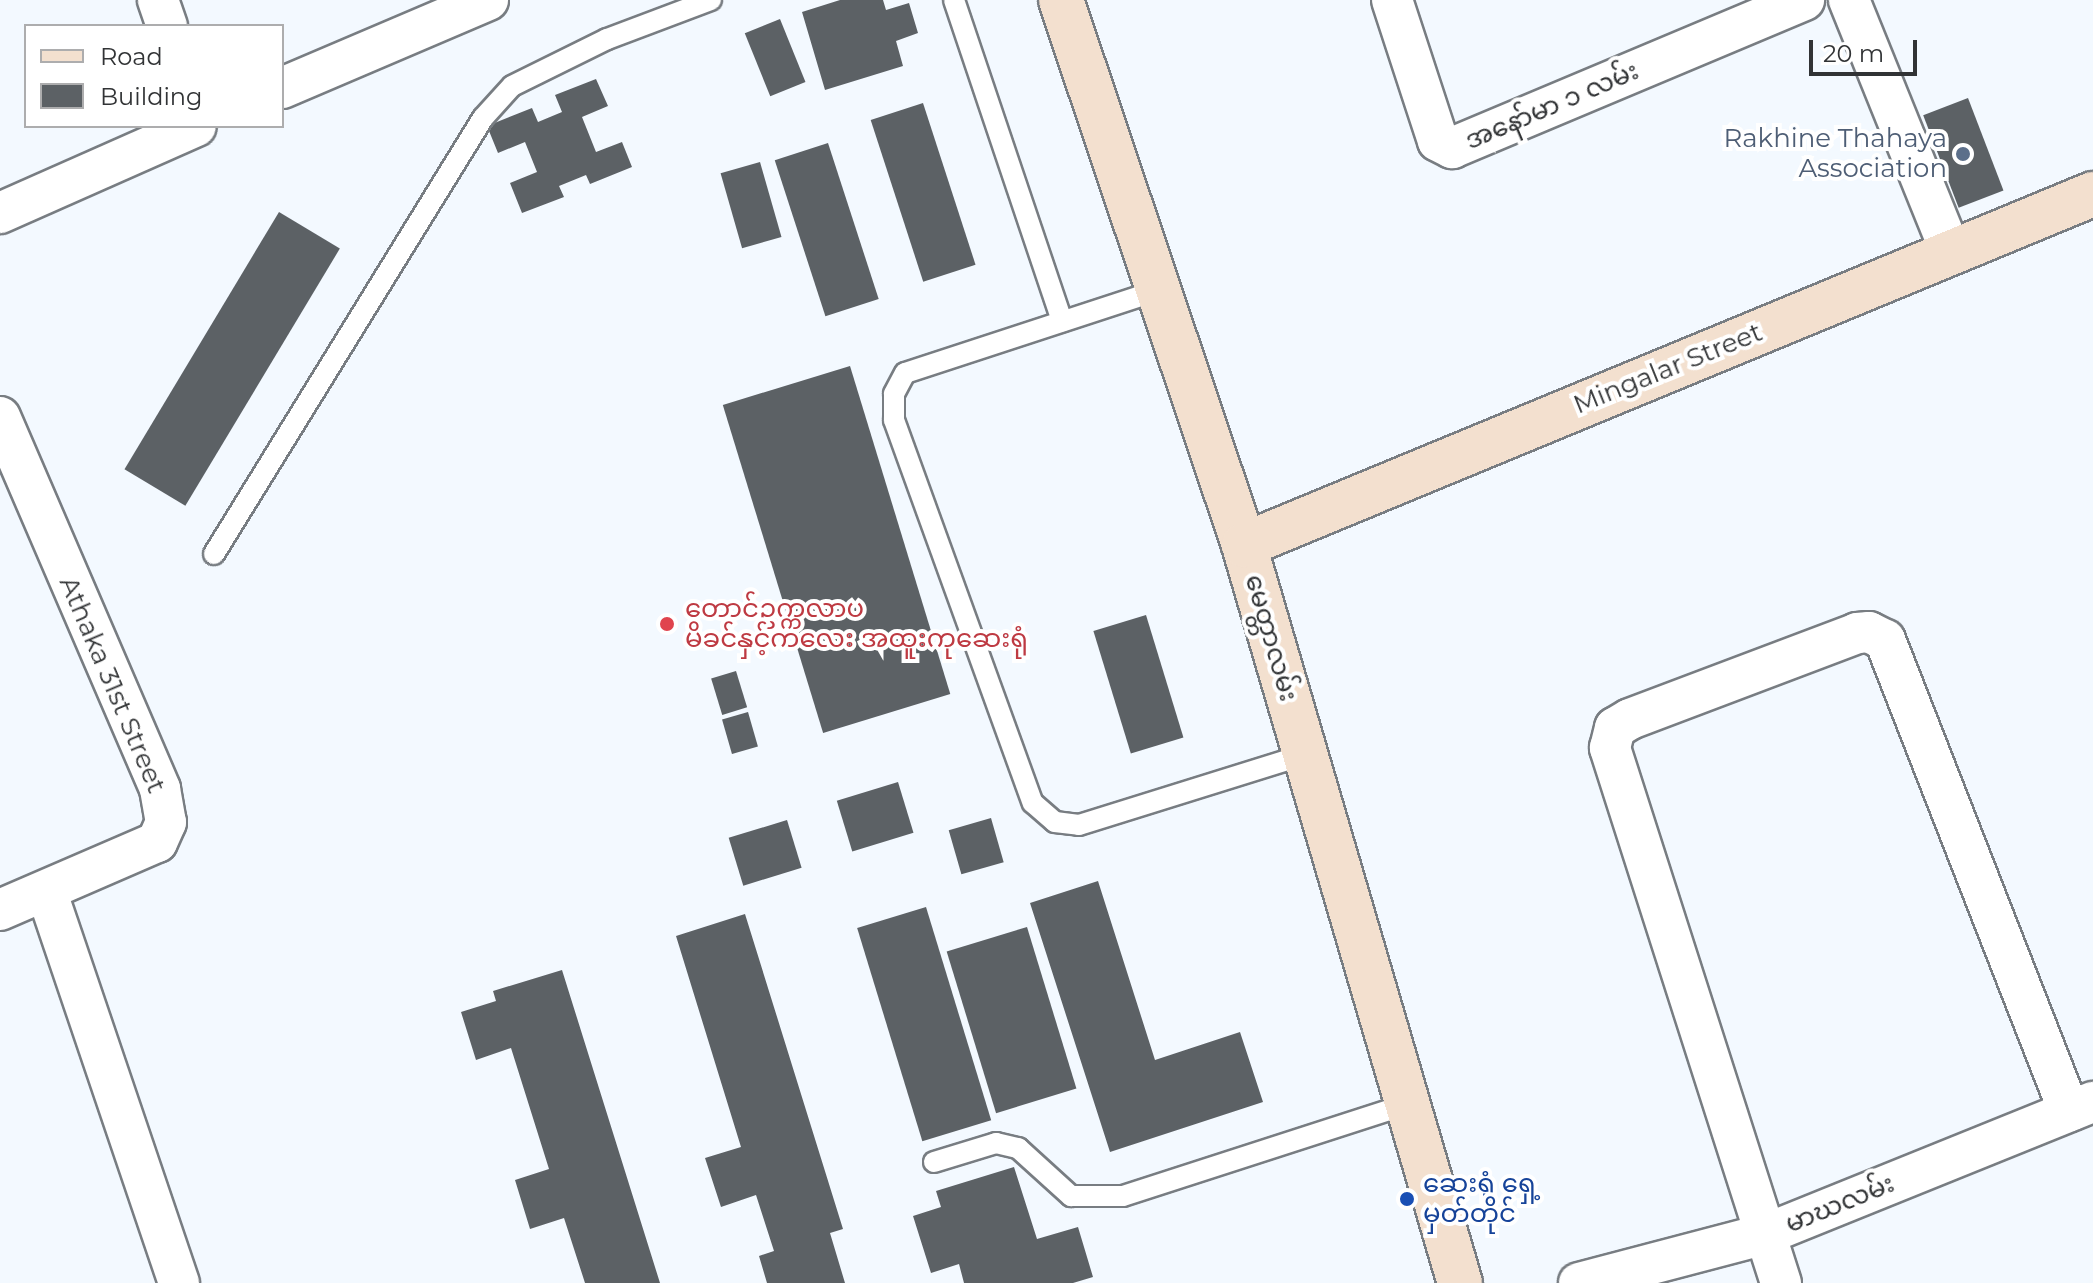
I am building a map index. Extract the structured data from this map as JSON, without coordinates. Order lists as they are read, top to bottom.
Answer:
{
  "streets": {
    "main road": ["Mingalar Street", "မေတ္တာလမ်း"],
    "street": ["အနော်မာ ၁ လမ်း", "Athaka 31st Street", "မာဃလမ်း"]
  },
  "crossings": [
    ["Mingalar Street", "မေတ္တာလမ်း"]
  ],
  "places": ["Rakhine Thahaya Association", "တောင်ဥက္ကလာပ မိခင်နှင့်ကလေး အထူးကုဆေးရုံ", "ဆေးရုံ ရှေ့ မှတ်တိုင်"],
  "legend": ["Road", "Building"],
  "scale_bar": "20 m"
}
